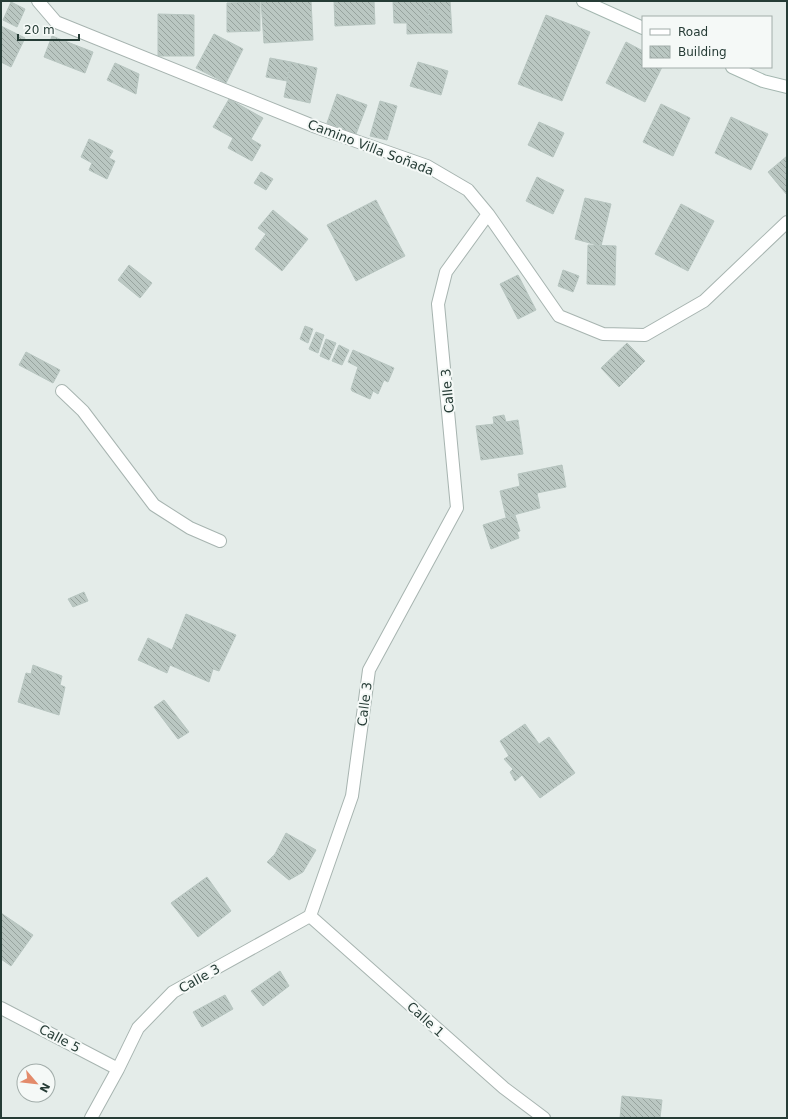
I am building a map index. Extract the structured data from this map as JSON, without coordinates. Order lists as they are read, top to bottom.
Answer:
{
  "streets": {
    "street": [
      "Camino Villa Soñada",
      "Calle 3",
      "Calle 1",
      "Calle 5"
    ]
  },
  "crossings": [
    ["Camino Villa Soñada", "Calle 3"],
    ["Calle 3", "Calle 1"],
    ["Calle 3", "Calle 5"]
  ],
  "legend": ["Road", "Building"],
  "scale_bar": "20 m",
  "north": "bottom right"
}
